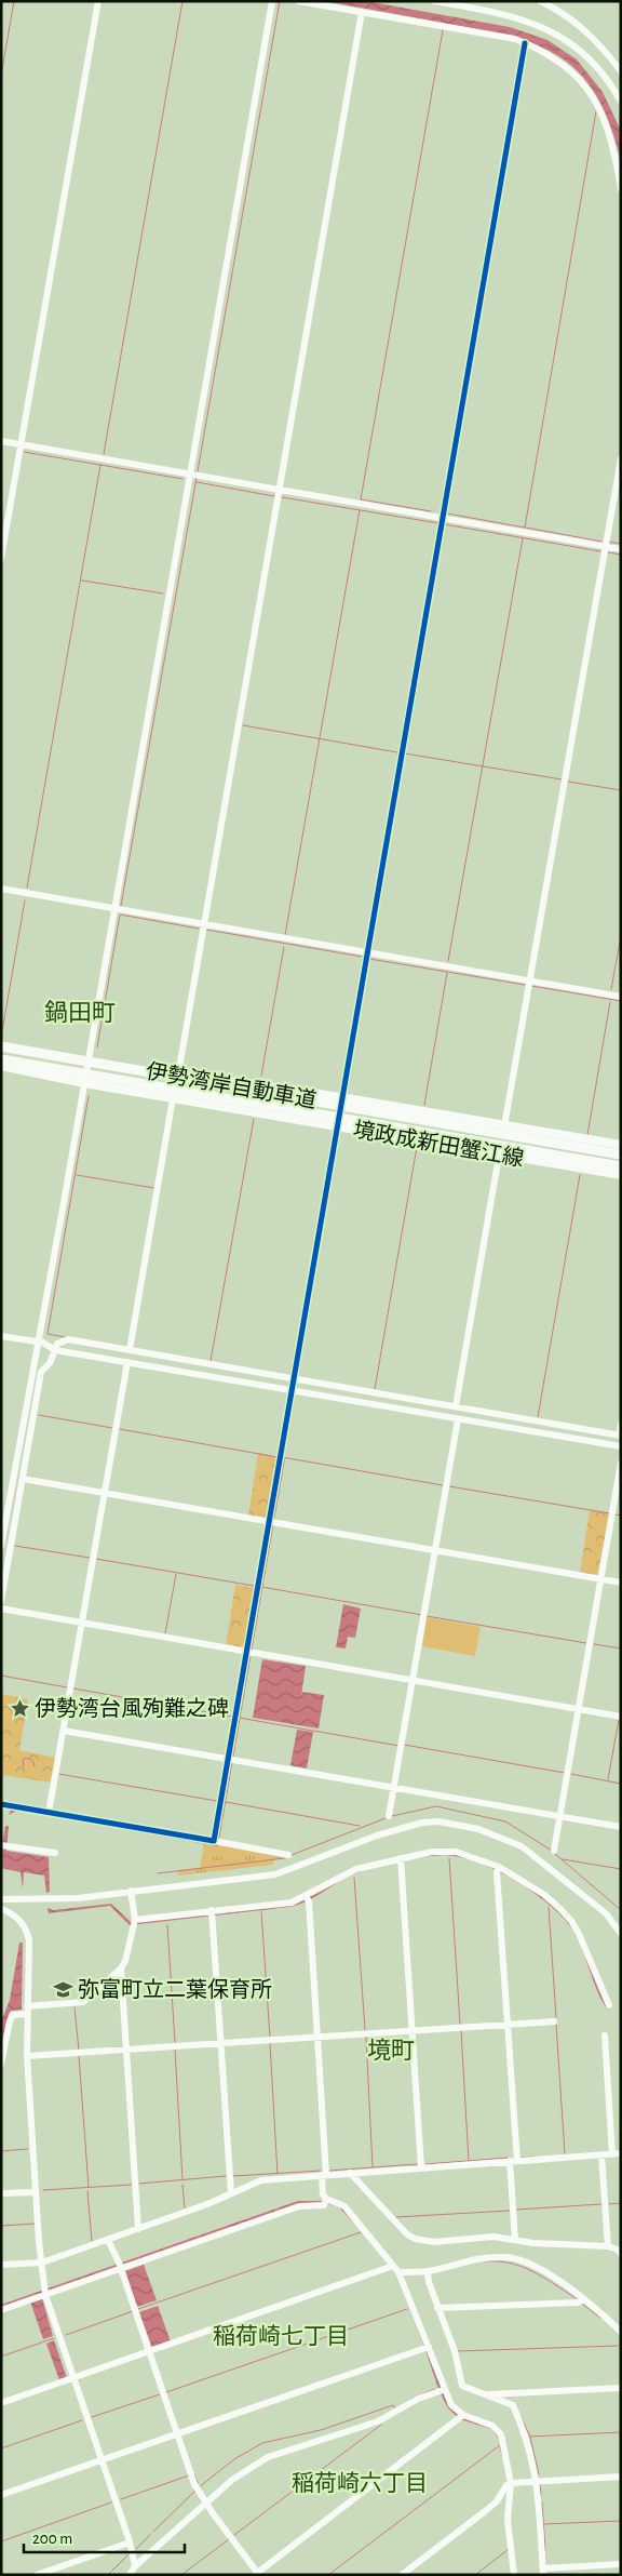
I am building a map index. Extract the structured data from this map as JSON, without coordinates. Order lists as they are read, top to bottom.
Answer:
{
  "streets": {
    "highway": ["伊勢湾岸自動車道"],
    "main road": ["境政成新田蟹江線"]
  },
  "crossings": [
    ["伊勢湾岸自動車道", "境政成新田蟹江線"]
  ],
  "districts": [
    "鍋田町",
    "境町",
    "稲荷崎七丁目",
    "稲荷崎六丁目"
  ],
  "places": {
    "place": ["伊勢湾台風殉難之碑"],
    "school or university": ["弥富町立二葉保育所"]
  },
  "scale_bar": "200 m"
}
